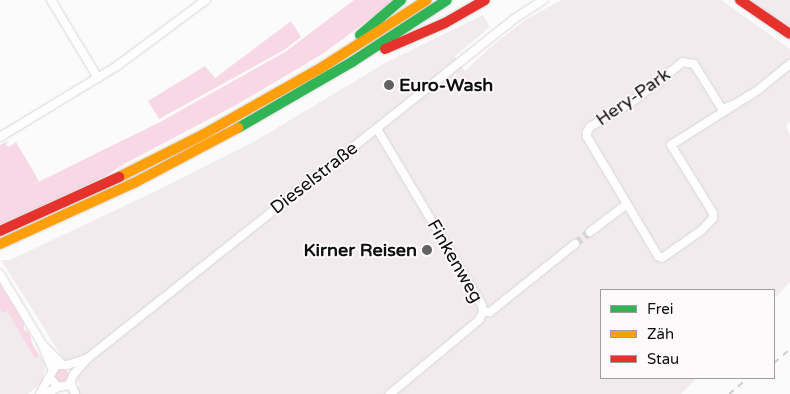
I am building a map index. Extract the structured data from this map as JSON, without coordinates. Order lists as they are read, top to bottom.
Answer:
{
  "streets": {
    "street": ["Hery-Park", "Dieselstraße", "Finkenweg"]
  },
  "crossings": [
    ["Dieselstraße", "Finkenweg"]
  ],
  "places": ["Euro-Wash", "Kirner Reisen"],
  "legend": ["Frei", "Zäh", "Stau"]
}
